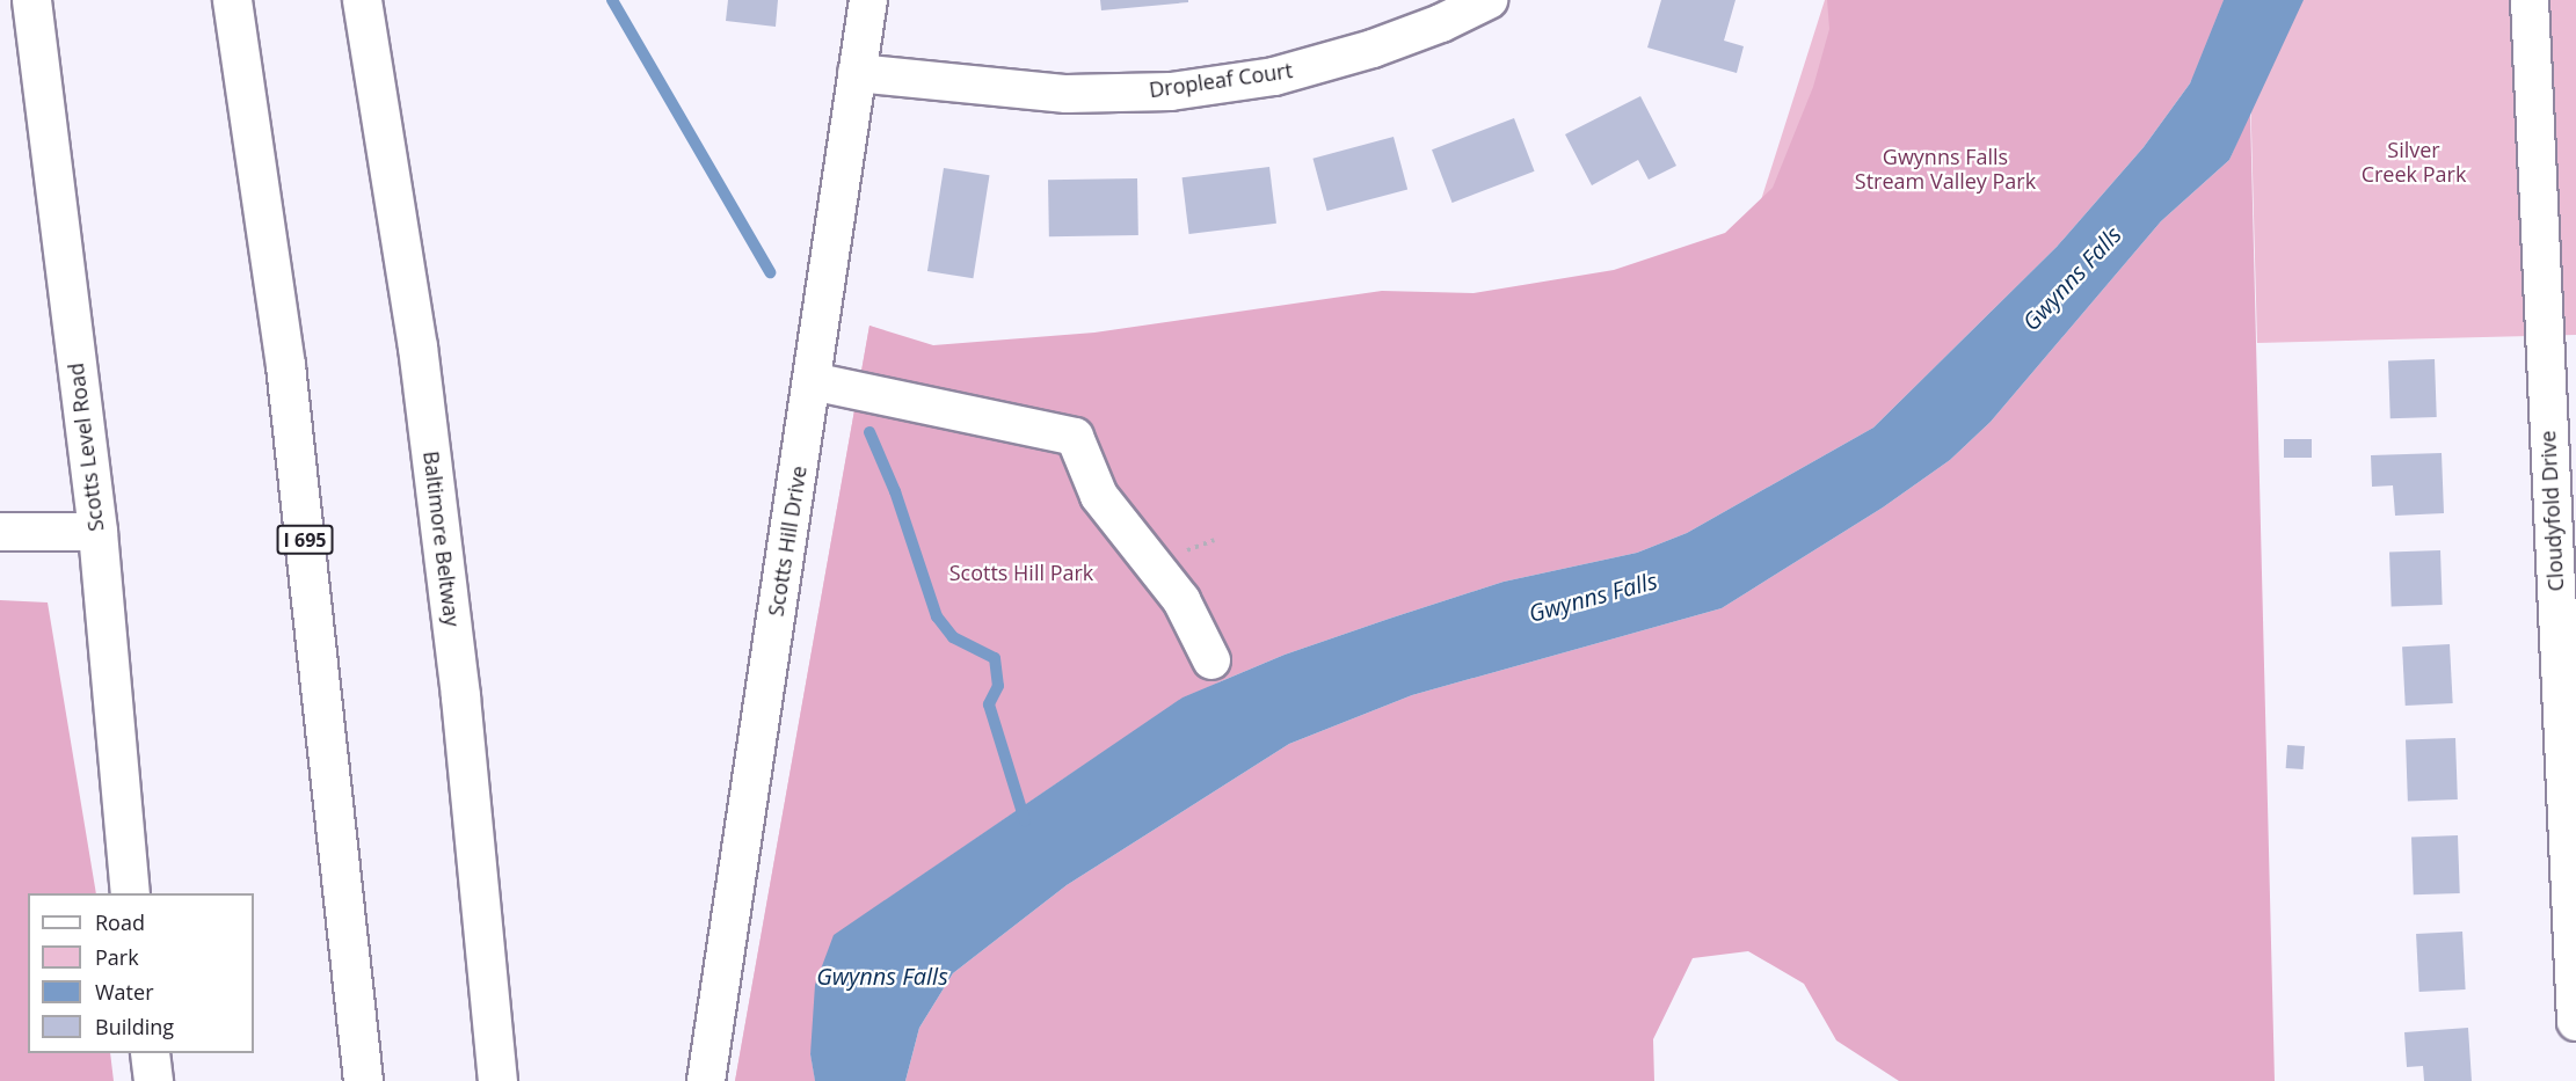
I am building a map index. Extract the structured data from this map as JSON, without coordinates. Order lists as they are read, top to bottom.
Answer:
{
  "streets": {
    "main road": ["Scotts Level Road", "Baltimore Beltway", "I 695"],
    "street": ["Dropleaf Court", "Cloudyfold Drive", "Scotts Hill Drive"]
  },
  "crossings": [
    ["Dropleaf Court", "Scotts Hill Drive"]
  ],
  "water": ["Gwynns Falls"],
  "parks": ["Silver Creek Park", "Gwynns Falls Stream Valley Park", "Scotts Hill Park"],
  "legend": [
    "Road",
    "Park",
    "Water",
    "Building"
  ]
}
